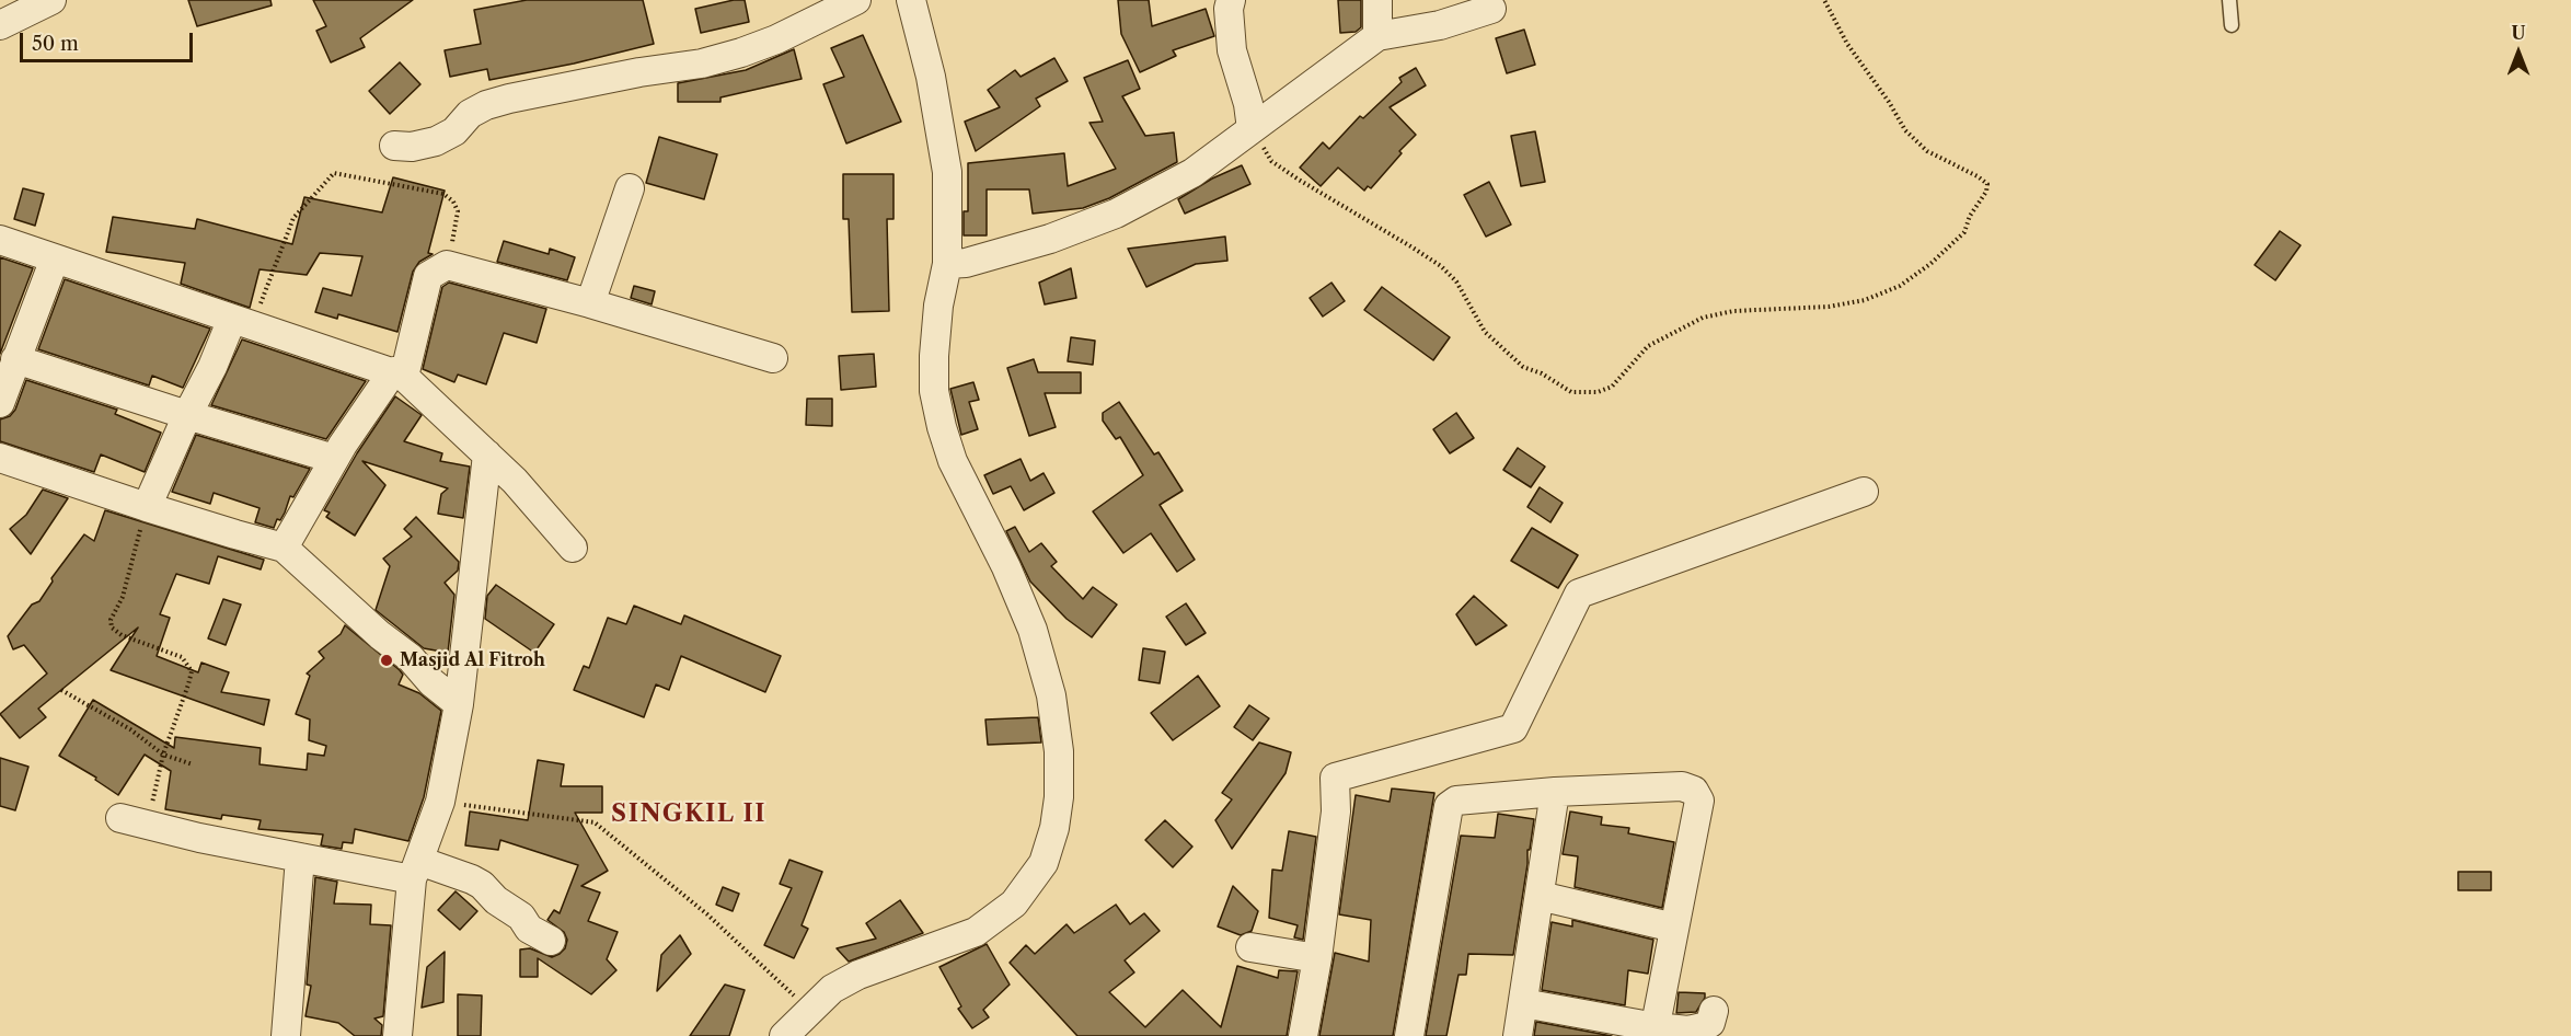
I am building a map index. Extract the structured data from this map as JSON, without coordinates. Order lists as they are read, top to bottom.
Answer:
{
  "districts": ["SINGKIL II"],
  "places": ["Masjid Al Fitroh"],
  "scale_bar": "50 m",
  "north": "top"
}
